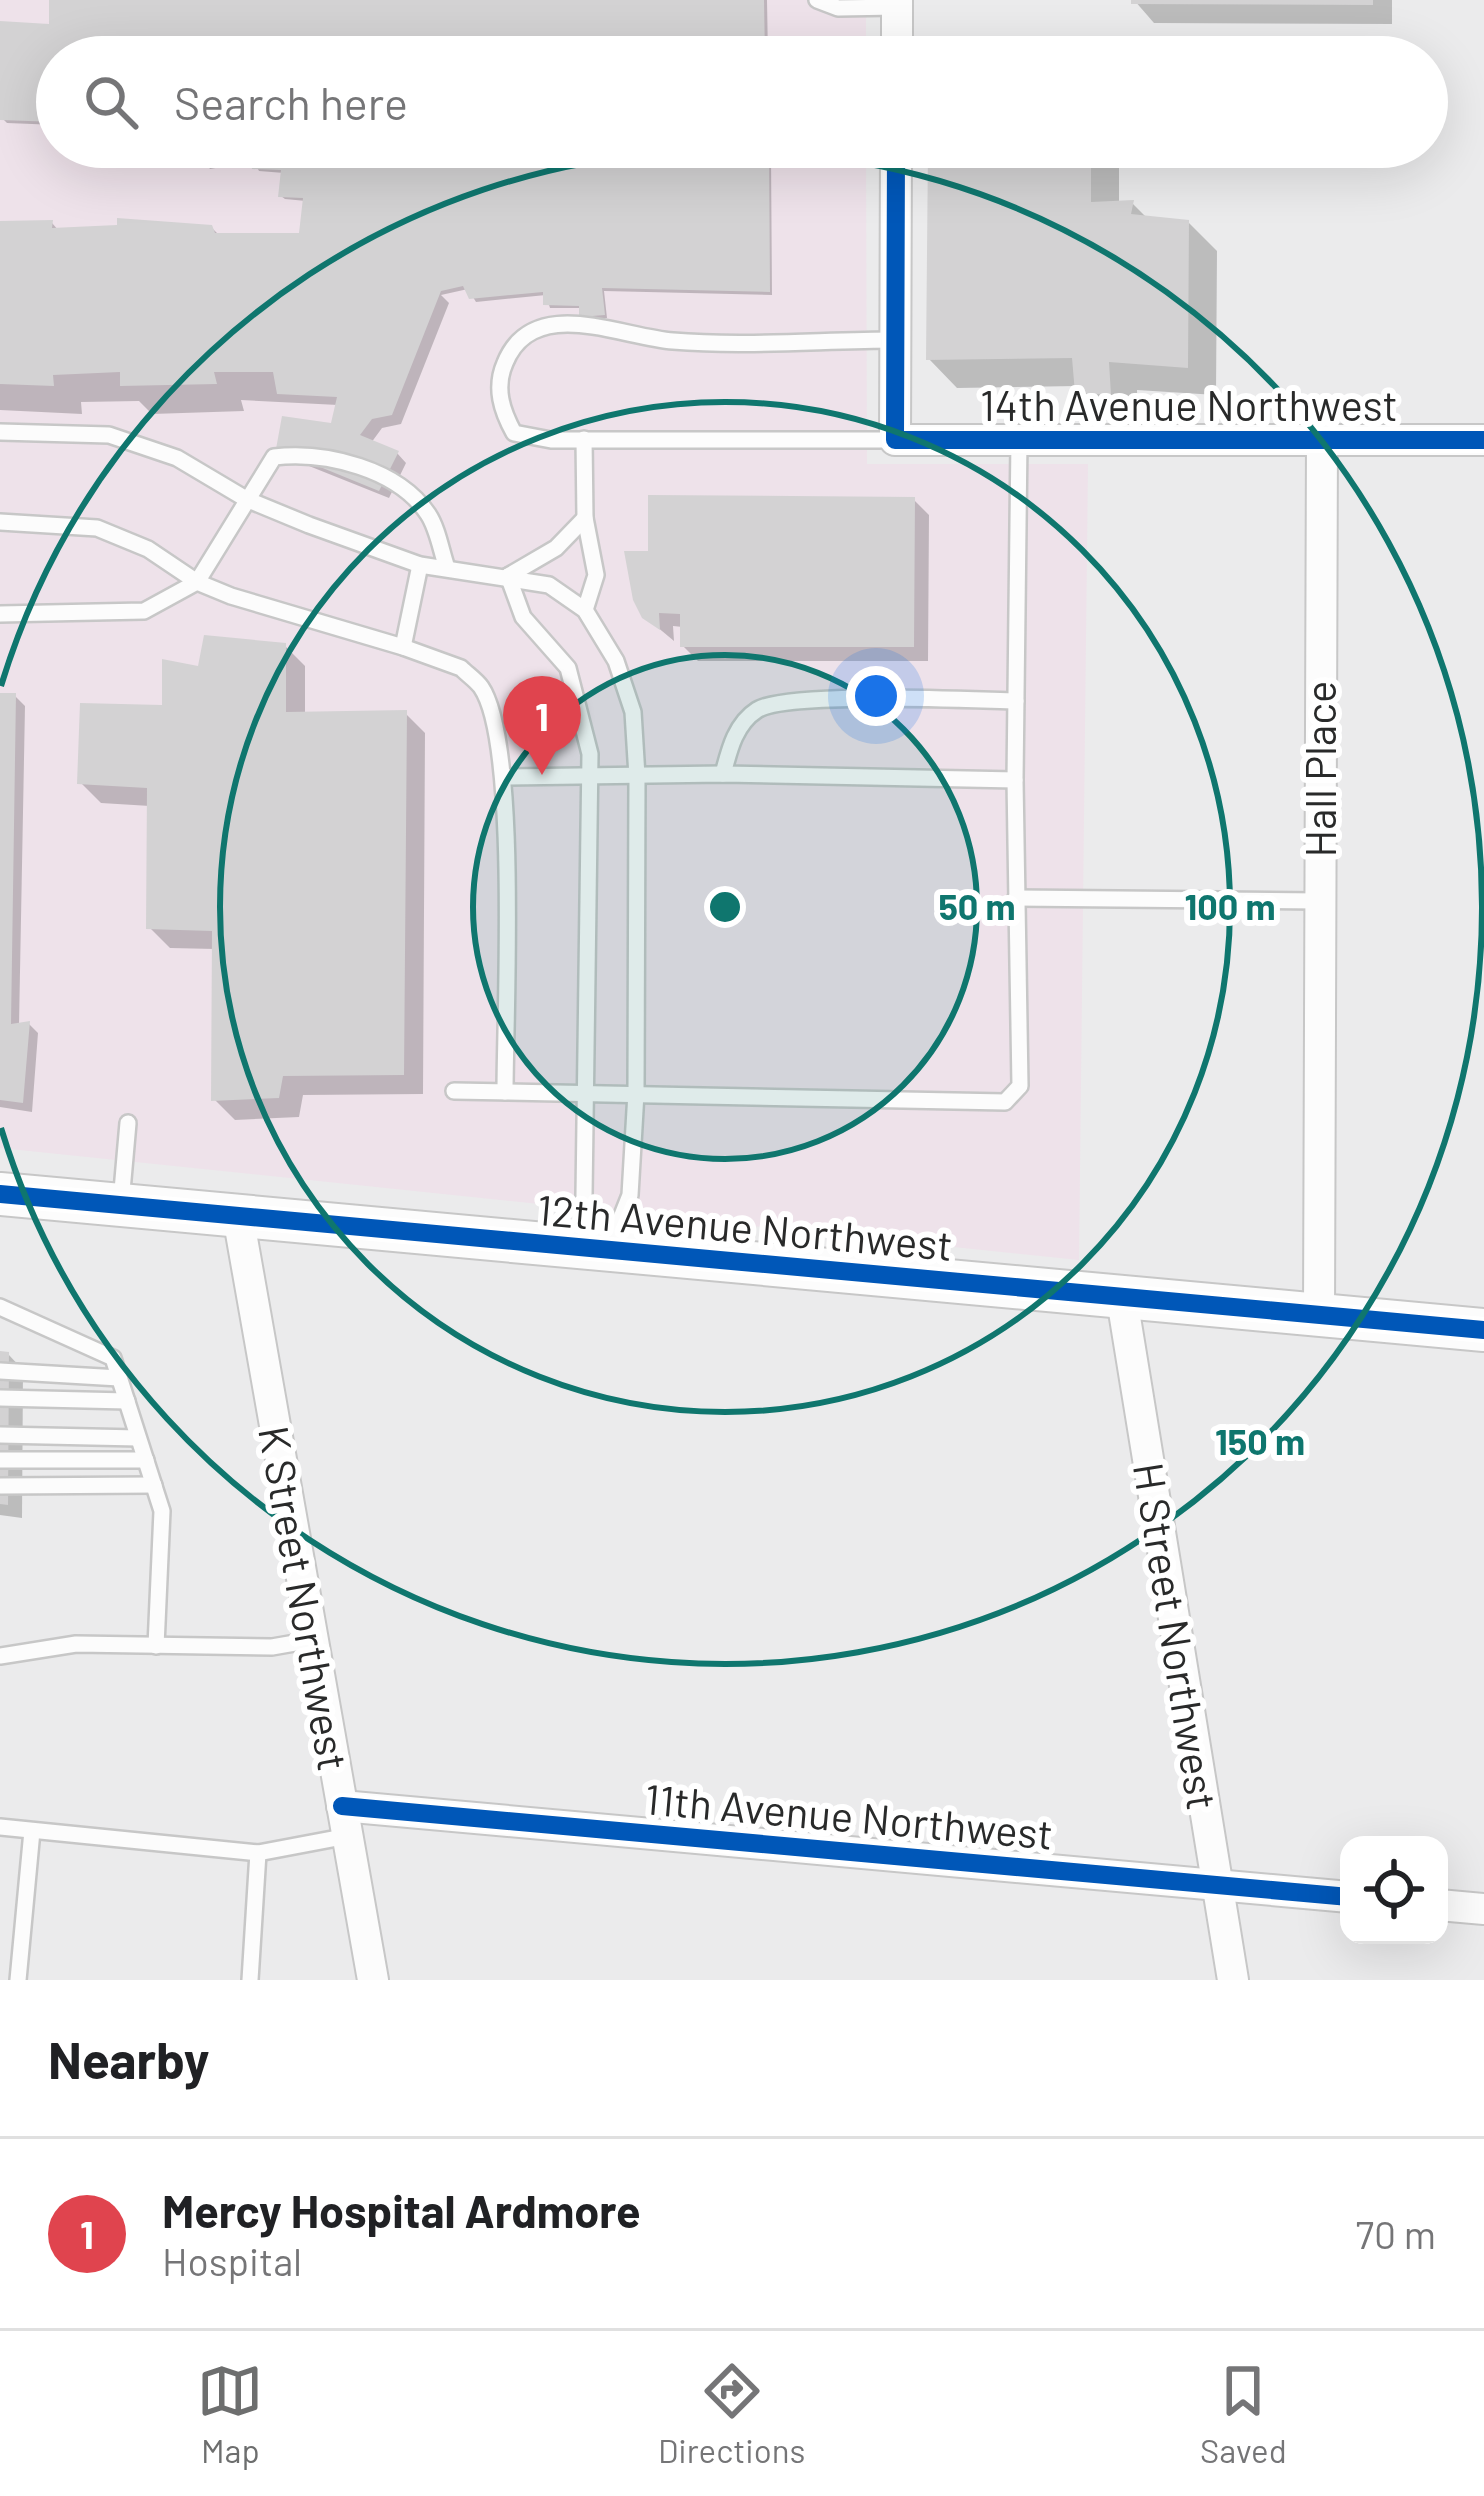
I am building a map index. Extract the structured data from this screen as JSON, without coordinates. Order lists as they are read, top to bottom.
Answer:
{
  "streets": {
    "street": [
      "14th Avenue Northwest",
      "Hall Place",
      "12th Avenue Northwest",
      "K Street Northwest",
      "H Street Northwest",
      "11th Avenue Northwest"
    ]
  },
  "crossings": [
    ["14th Avenue Northwest", "Hall Place"],
    ["Hall Place", "12th Avenue Northwest"],
    ["12th Avenue Northwest", "K Street Northwest"],
    ["12th Avenue Northwest", "H Street Northwest"],
    ["K Street Northwest", "11th Avenue Northwest"],
    ["H Street Northwest", "11th Avenue Northwest"]
  ],
  "page": {
    "search": "Search here",
    "pins": "1",
    "heading": "Nearby",
    "list": [
      {
        "mark": "1",
        "name": "Mercy Hospital Ardmore",
        "note": "Hospital",
        "value": "70 m"
      }
    ],
    "nav": ["Map", "Directions", "Saved"]
  },
  "rings": ["50 m", "100 m", "150 m"]
}
